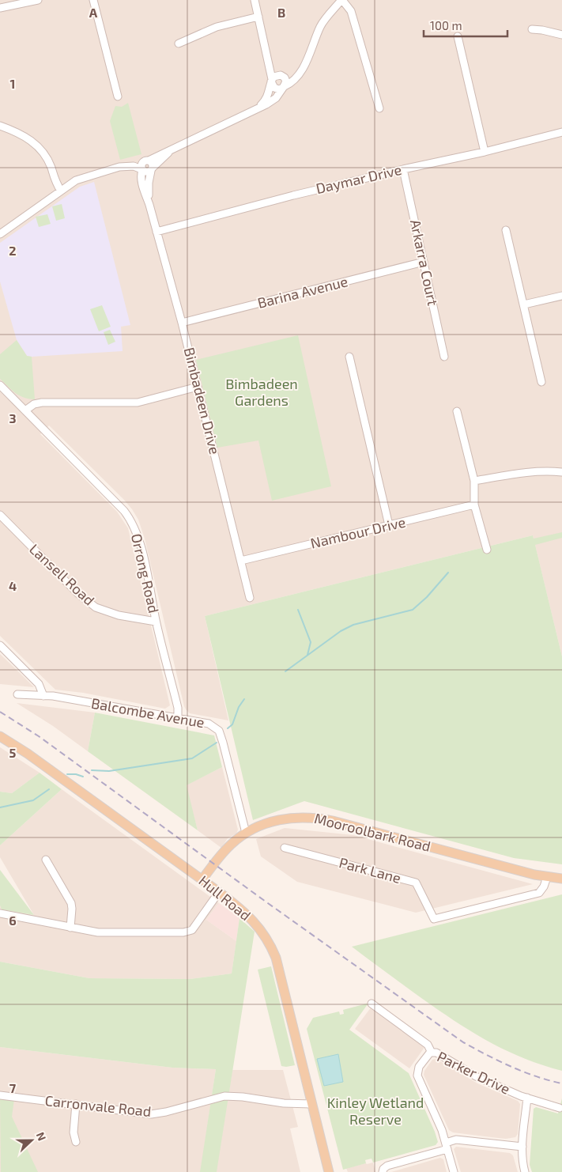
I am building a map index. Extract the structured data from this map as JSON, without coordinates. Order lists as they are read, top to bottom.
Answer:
{
  "streets": {
    "main road": ["Mooroolbark Road", "Hull Road"],
    "street": [
      "Daymar Drive",
      "Arkarra Court",
      "Barina Avenue",
      "Bimbadeen Drive",
      "Nambour Drive",
      "Orrong Road",
      "Lansell Road",
      "Balcombe Avenue",
      "Park Lane",
      "Parker Drive",
      "Carronvale Road"
    ]
  },
  "crossings": [
    ["Daymar Drive", "Arkarra Court"],
    ["Daymar Drive", "Bimbadeen Drive"],
    ["Arkarra Court", "Barina Avenue"],
    ["Barina Avenue", "Bimbadeen Drive"],
    ["Bimbadeen Drive", "Nambour Drive"],
    ["Orrong Road", "Lansell Road"],
    ["Orrong Road", "Balcombe Avenue"],
    ["Balcombe Avenue", "Mooroolbark Road"],
    ["Mooroolbark Road", "Park Lane"],
    ["Mooroolbark Road", "Hull Road"],
    ["Hull Road", "Carronvale Road"]
  ],
  "parks": ["Bimbadeen Gardens", "Kinley Wetland Reserve"],
  "scale_bar": "100 m",
  "north": "right",
  "grid": {
    "columns": ["A", "B"],
    "rows": [
      "1",
      "2",
      "3",
      "4",
      "5",
      "6",
      "7"
    ]
  }
}
